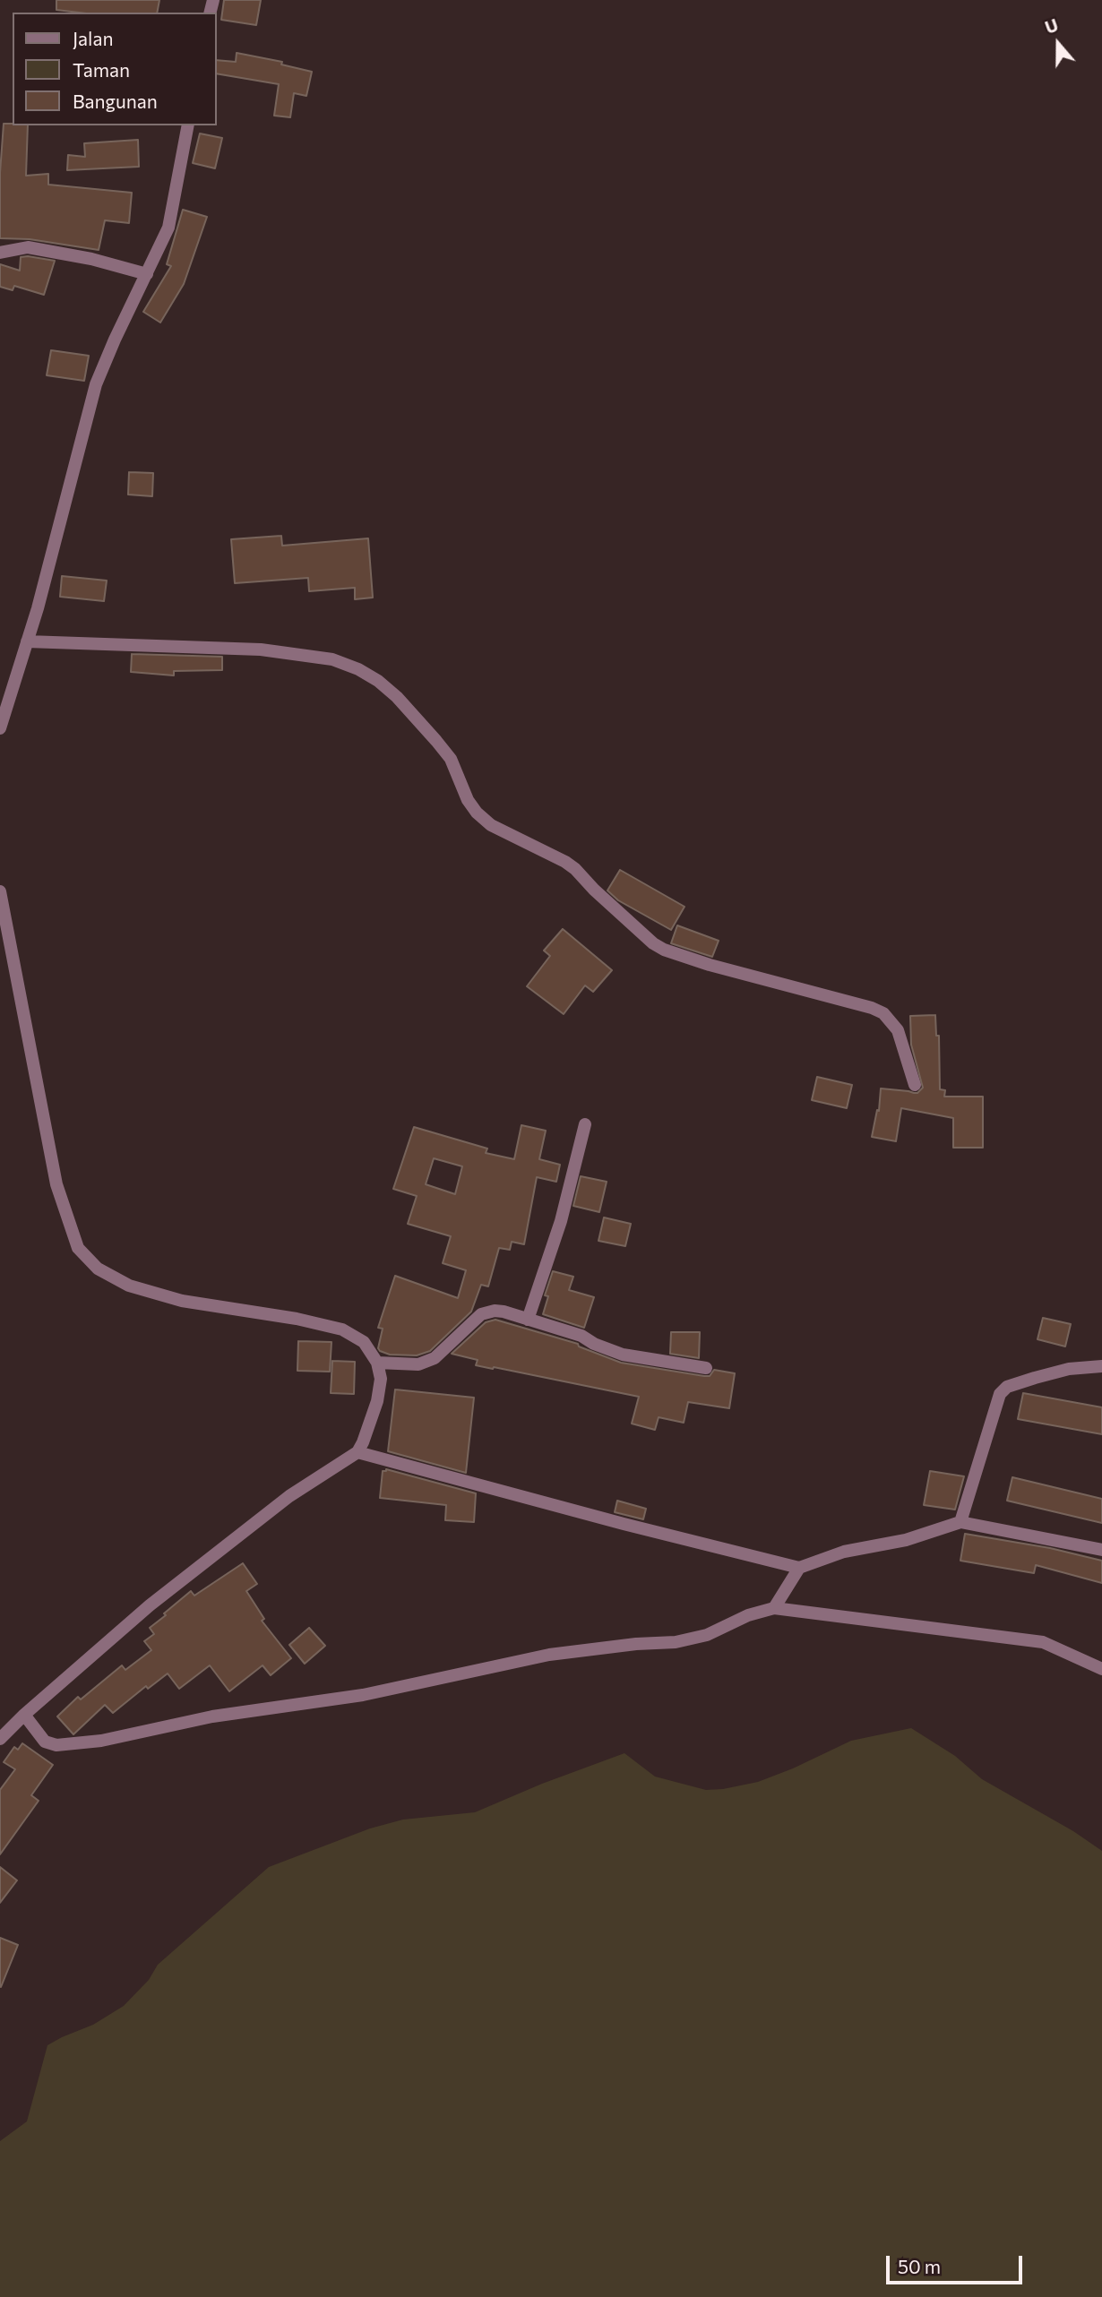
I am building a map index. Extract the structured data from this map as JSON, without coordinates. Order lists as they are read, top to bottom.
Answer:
{
  "legend": ["Jalan", "Taman", "Bangunan"],
  "scale_bar": "50 m",
  "north": "top"
}
